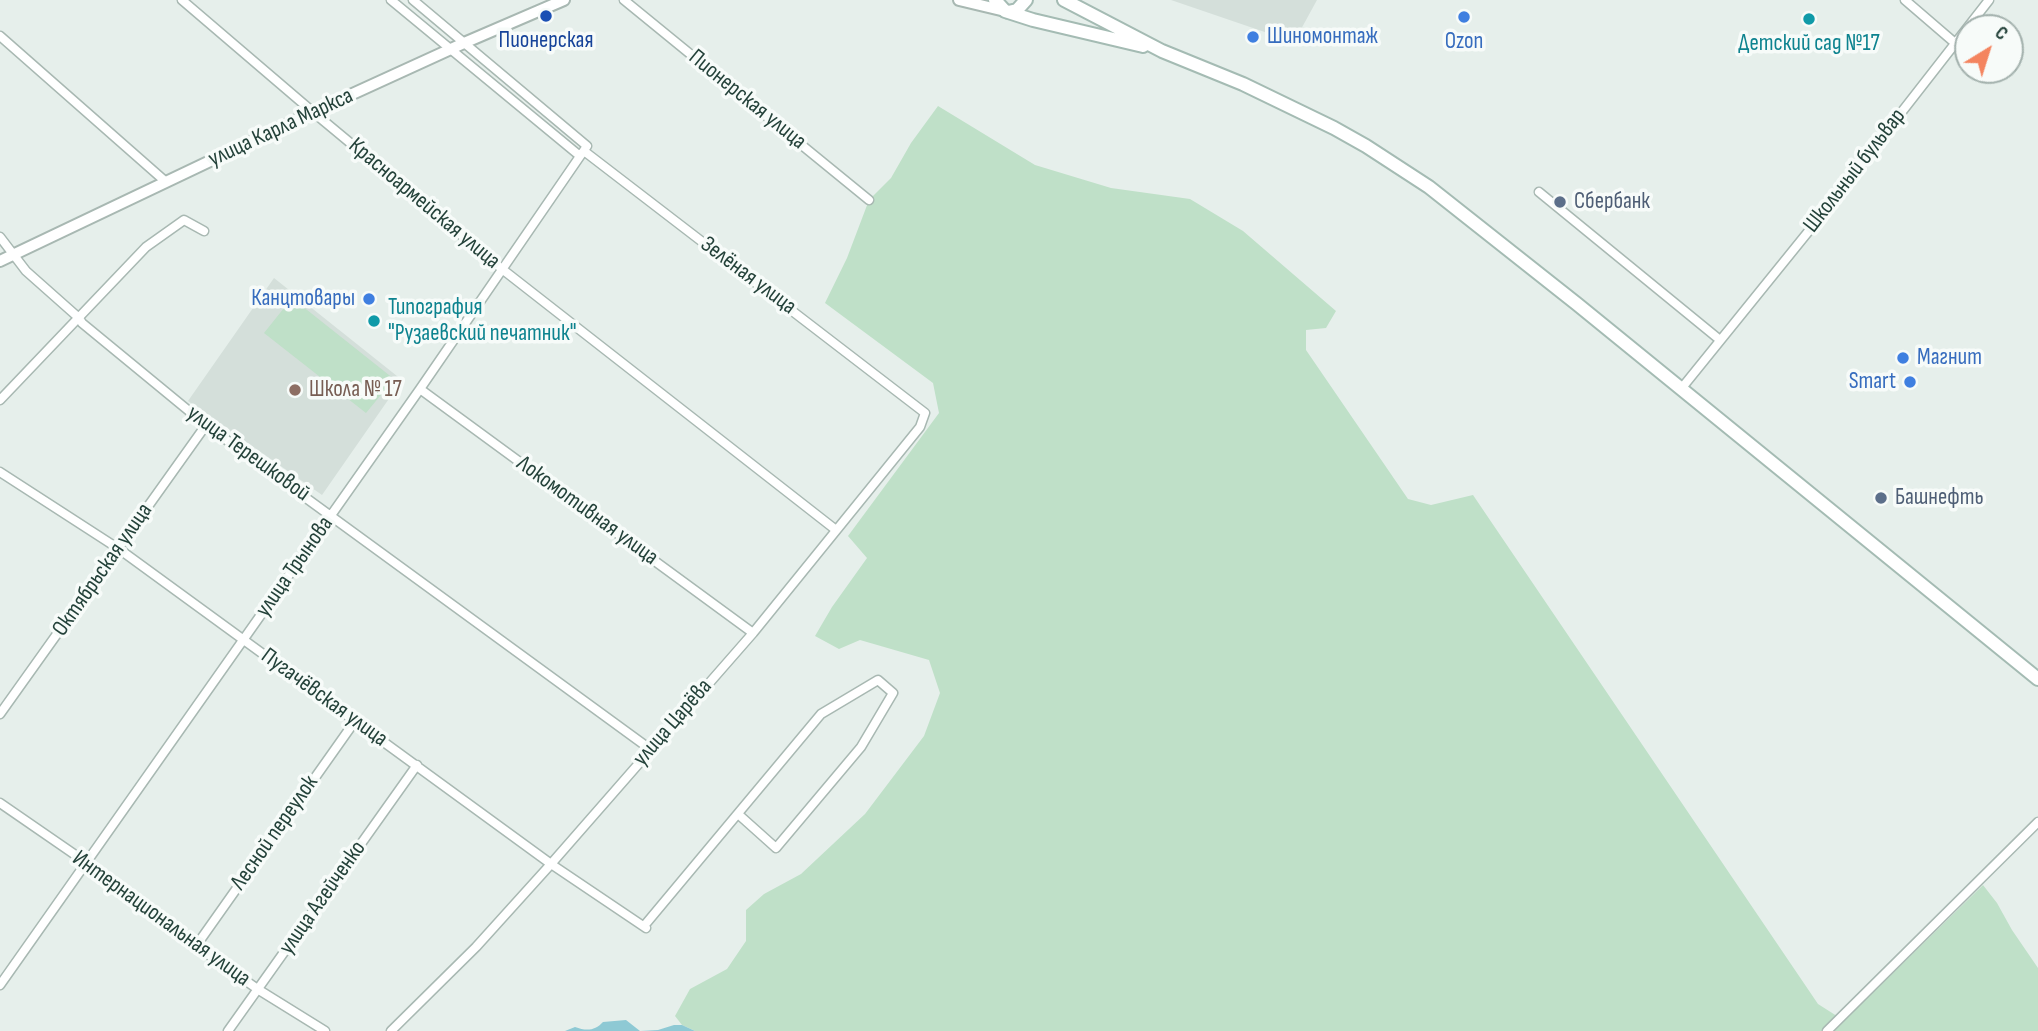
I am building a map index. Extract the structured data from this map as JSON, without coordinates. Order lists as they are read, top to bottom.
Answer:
{
  "streets": {
    "street": [
      "Пионерская улица",
      "улица Карла Маркса",
      "Школьный бульвар",
      "Красноармейская улица",
      "Зелёная улица",
      "улица Терешковой",
      "Локомотивная улица",
      "улица Трынова",
      "Октябрьская улица",
      "Пугачёвская улица",
      "улица Царёва",
      "Лесной переулок",
      "улица Агейченко",
      "Интернациональная улица"
    ]
  },
  "crossings": [
    ["улица Карла Маркса", "Красноармейская улица"],
    ["улица Карла Маркса", "Зелёная улица"],
    ["улица Карла Маркса", "улица Терешковой"],
    ["Красноармейская улица", "улица Трынова"],
    ["Красноармейская улица", "улица Царёва"],
    ["Зелёная улица", "улица Трынова"],
    ["Зелёная улица", "улица Царёва"],
    ["улица Терешковой", "улица Трынова"],
    ["улица Терешковой", "Октябрьская улица"],
    ["улица Терешковой", "улица Царёва"],
    ["Локомотивная улица", "улица Трынова"],
    ["Локомотивная улица", "улица Царёва"],
    ["улица Трынова", "Пугачёвская улица"],
    ["улица Трынова", "Интернациональная улица"],
    ["Октябрьская улица", "Пугачёвская улица"],
    ["Пугачёвская улица", "улица Царёва"],
    ["Пугачёвская улица", "Лесной переулок"],
    ["Пугачёвская улица", "улица Агейченко"],
    ["Лесной переулок", "Интернациональная улица"],
    ["улица Агейченко", "Интернациональная улица"]
  ],
  "places": [
    "Пионерская",
    "Ozon",
    "Детский сад №17",
    "Шиномонтаж",
    "Сбербанк",
    "Канцтовары",
    "Типография \"Рузаевский печатник\"",
    "Магнит",
    "Smart",
    "Школа № 17",
    "Башнефть"
  ],
  "north": "top right"
}
